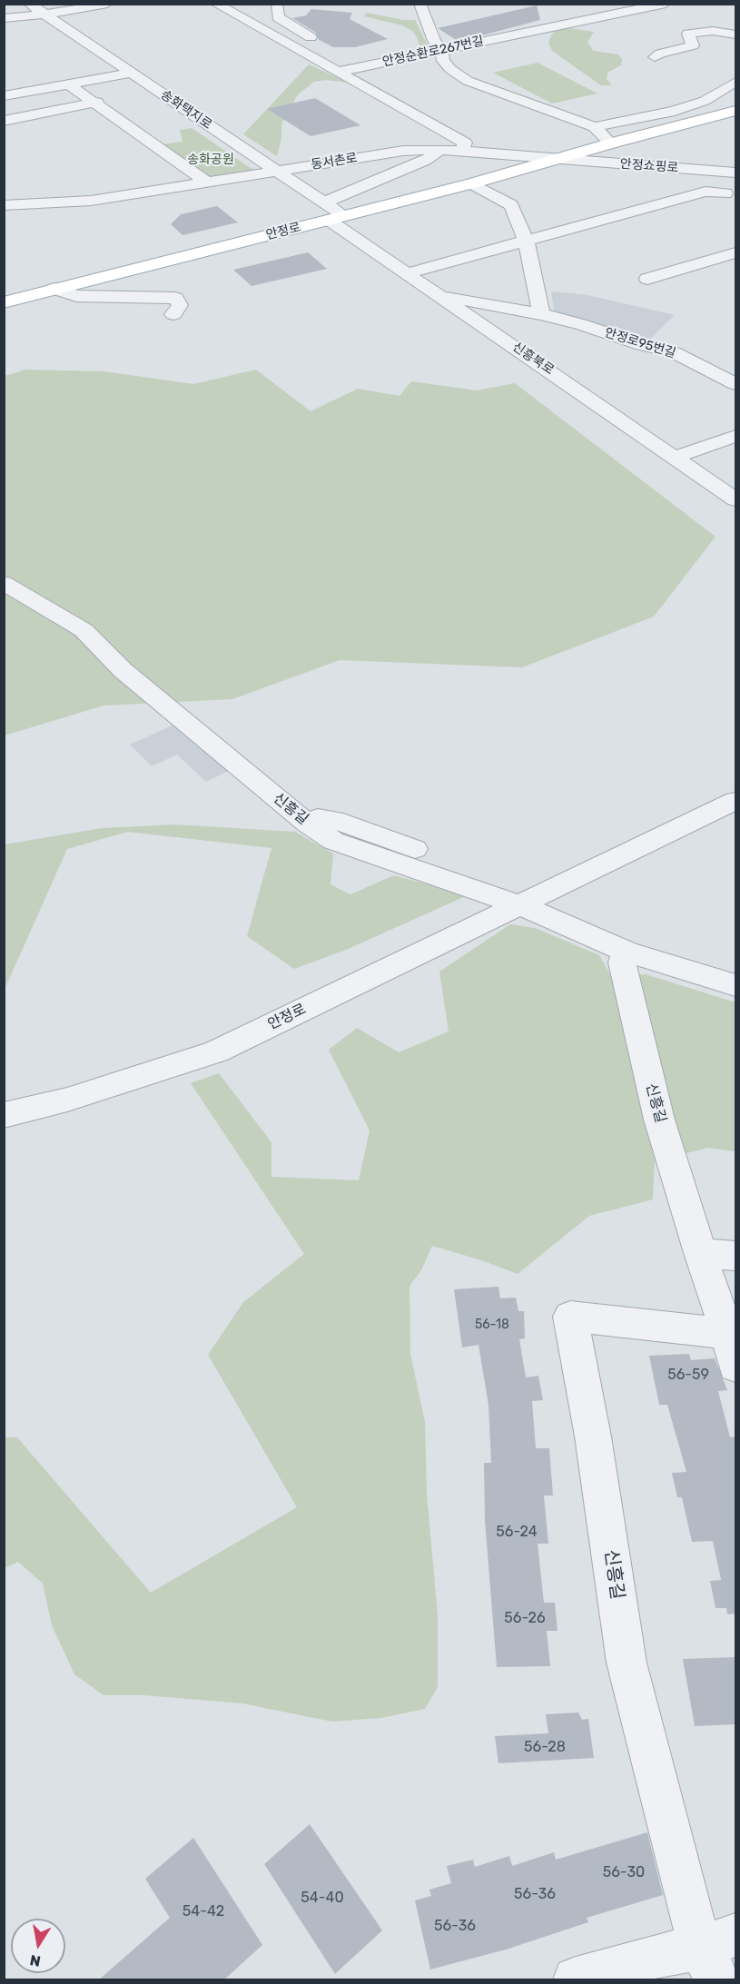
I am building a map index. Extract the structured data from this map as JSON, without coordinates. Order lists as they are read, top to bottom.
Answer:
{
  "streets": {
    "main road": ["안정로"],
    "street": [
      "안정순환로267번길",
      "송화택지로",
      "동서촌로",
      "안정쇼핑로",
      "안정로95번길",
      "신흥북로",
      "신흥길"
    ]
  },
  "crossings": [
    ["송화택지로", "동서촌로"],
    ["송화택지로", "안정로"],
    ["송화택지로", "신흥북로"],
    ["동서촌로", "안정쇼핑로"],
    ["동서촌로", "안정로"],
    ["안정쇼핑로", "안정로"],
    ["안정로", "신흥북로"],
    ["안정로", "신흥길"],
    ["안정로95번길", "신흥북로"]
  ],
  "parks": ["송화공원"],
  "house_numbers": [
    "56-18",
    "56-59",
    "56-24",
    "56-26",
    "56-28",
    "56-30",
    "56-36",
    "54-40",
    "54-42",
    "56-36"
  ],
  "north": "bottom"
}
